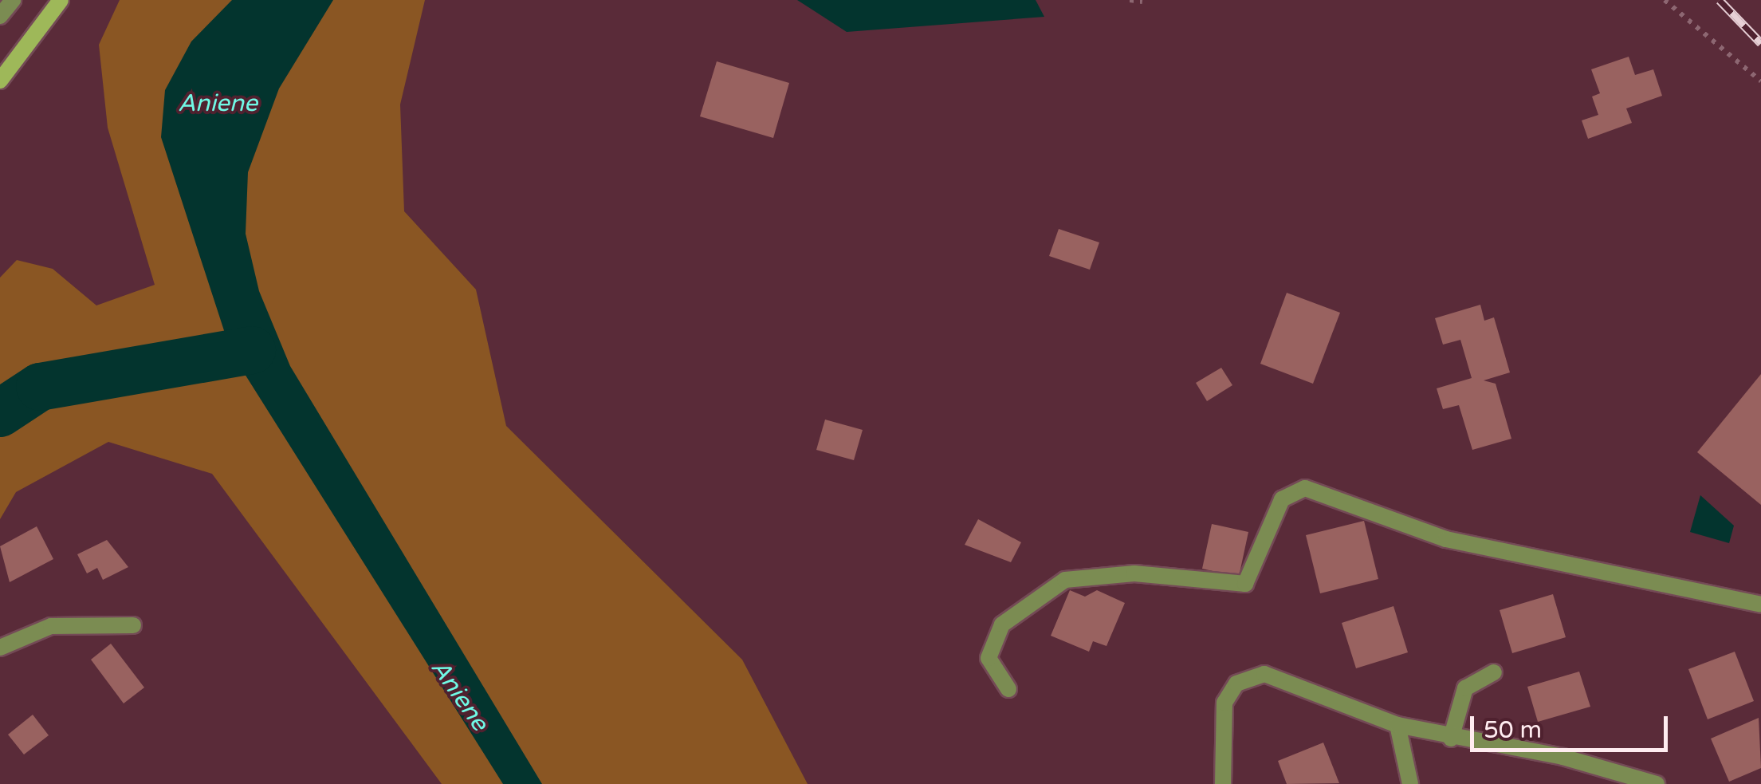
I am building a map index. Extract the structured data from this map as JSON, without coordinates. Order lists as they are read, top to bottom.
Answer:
{
  "water": ["Aniene"],
  "scale_bar": "50 m"
}
